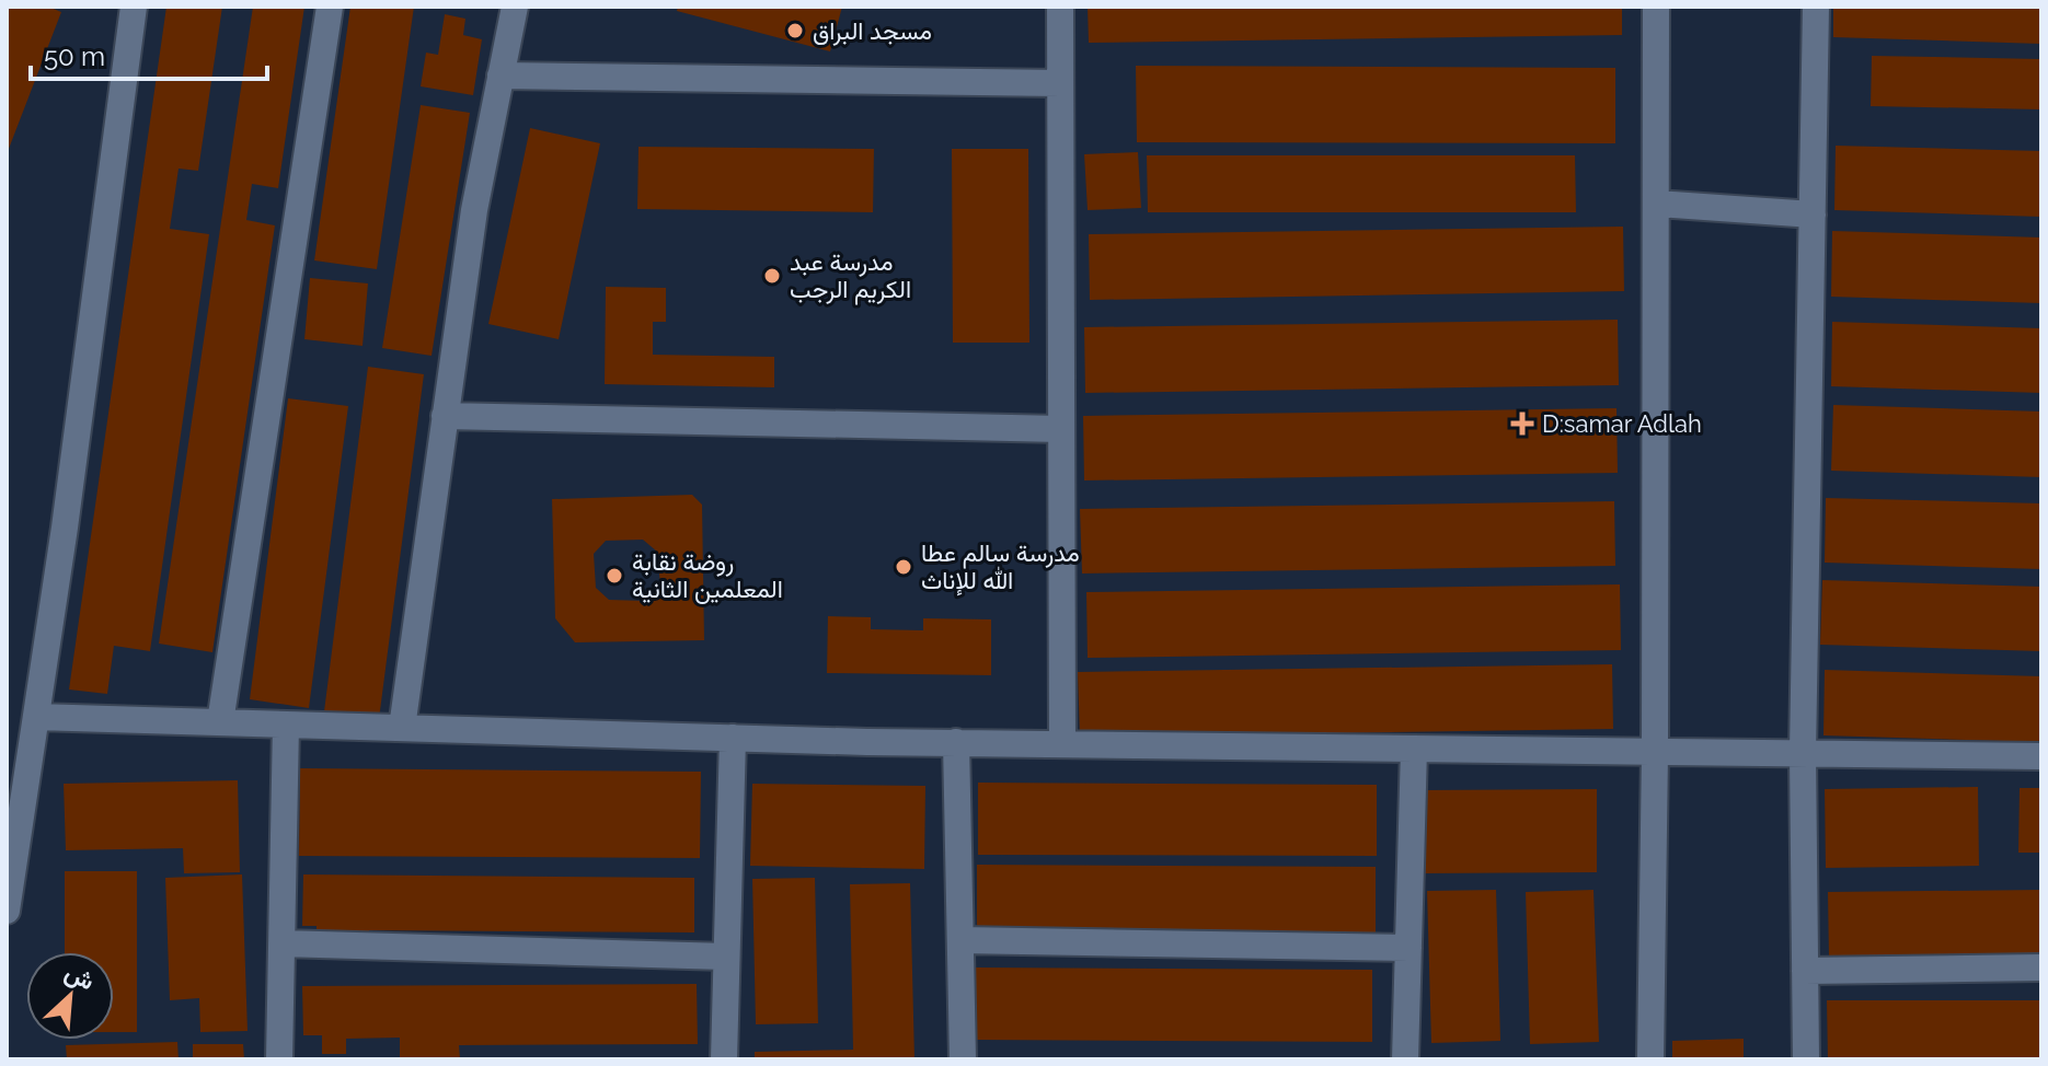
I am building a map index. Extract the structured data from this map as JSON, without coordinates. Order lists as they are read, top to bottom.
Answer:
{
  "places": {
    "other": [
      "مسجد البراق",
      "مدرسة عبد الكريم الرجب",
      "مدرسة سالم عطا الله للإناث",
      "روضة نقابة المعلمين الثانية"
    ],
    "health": ["D:samar Adlah"]
  },
  "scale_bar": "50 m",
  "north": "top right"
}
